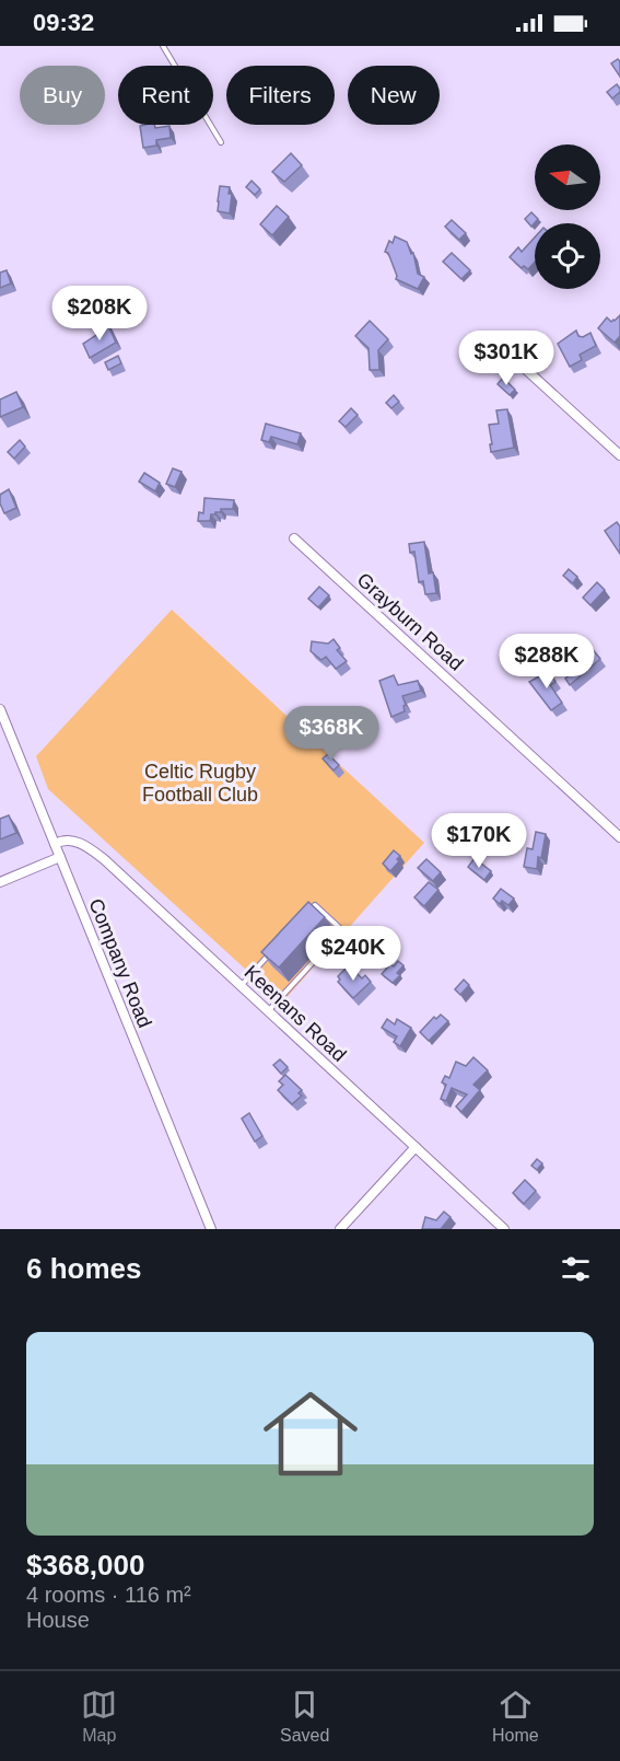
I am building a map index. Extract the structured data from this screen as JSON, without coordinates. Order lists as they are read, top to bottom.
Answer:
{
  "streets": {
    "street": ["Grayburn Road", "Company Road", "Keenans Road"]
  },
  "crossings": [
    ["Company Road", "Keenans Road"]
  ],
  "parks": ["Celtic Rugby Football Club"],
  "north": "left",
  "page": {
    "status": "09:32",
    "chip": [
      "Buy",
      "Rent",
      "Filters",
      "New"
    ],
    "price": [
      "$208K",
      "$301K",
      "$288K",
      "$368K",
      "$170K",
      "$240K"
    ],
    "heading": "6 homes",
    "list": [
      {
        "name": "$368,000",
        "note": "4 rooms · 116 m² · House"
      }
    ],
    "tabs": ["Map", "Saved", "Home"]
  }
}
